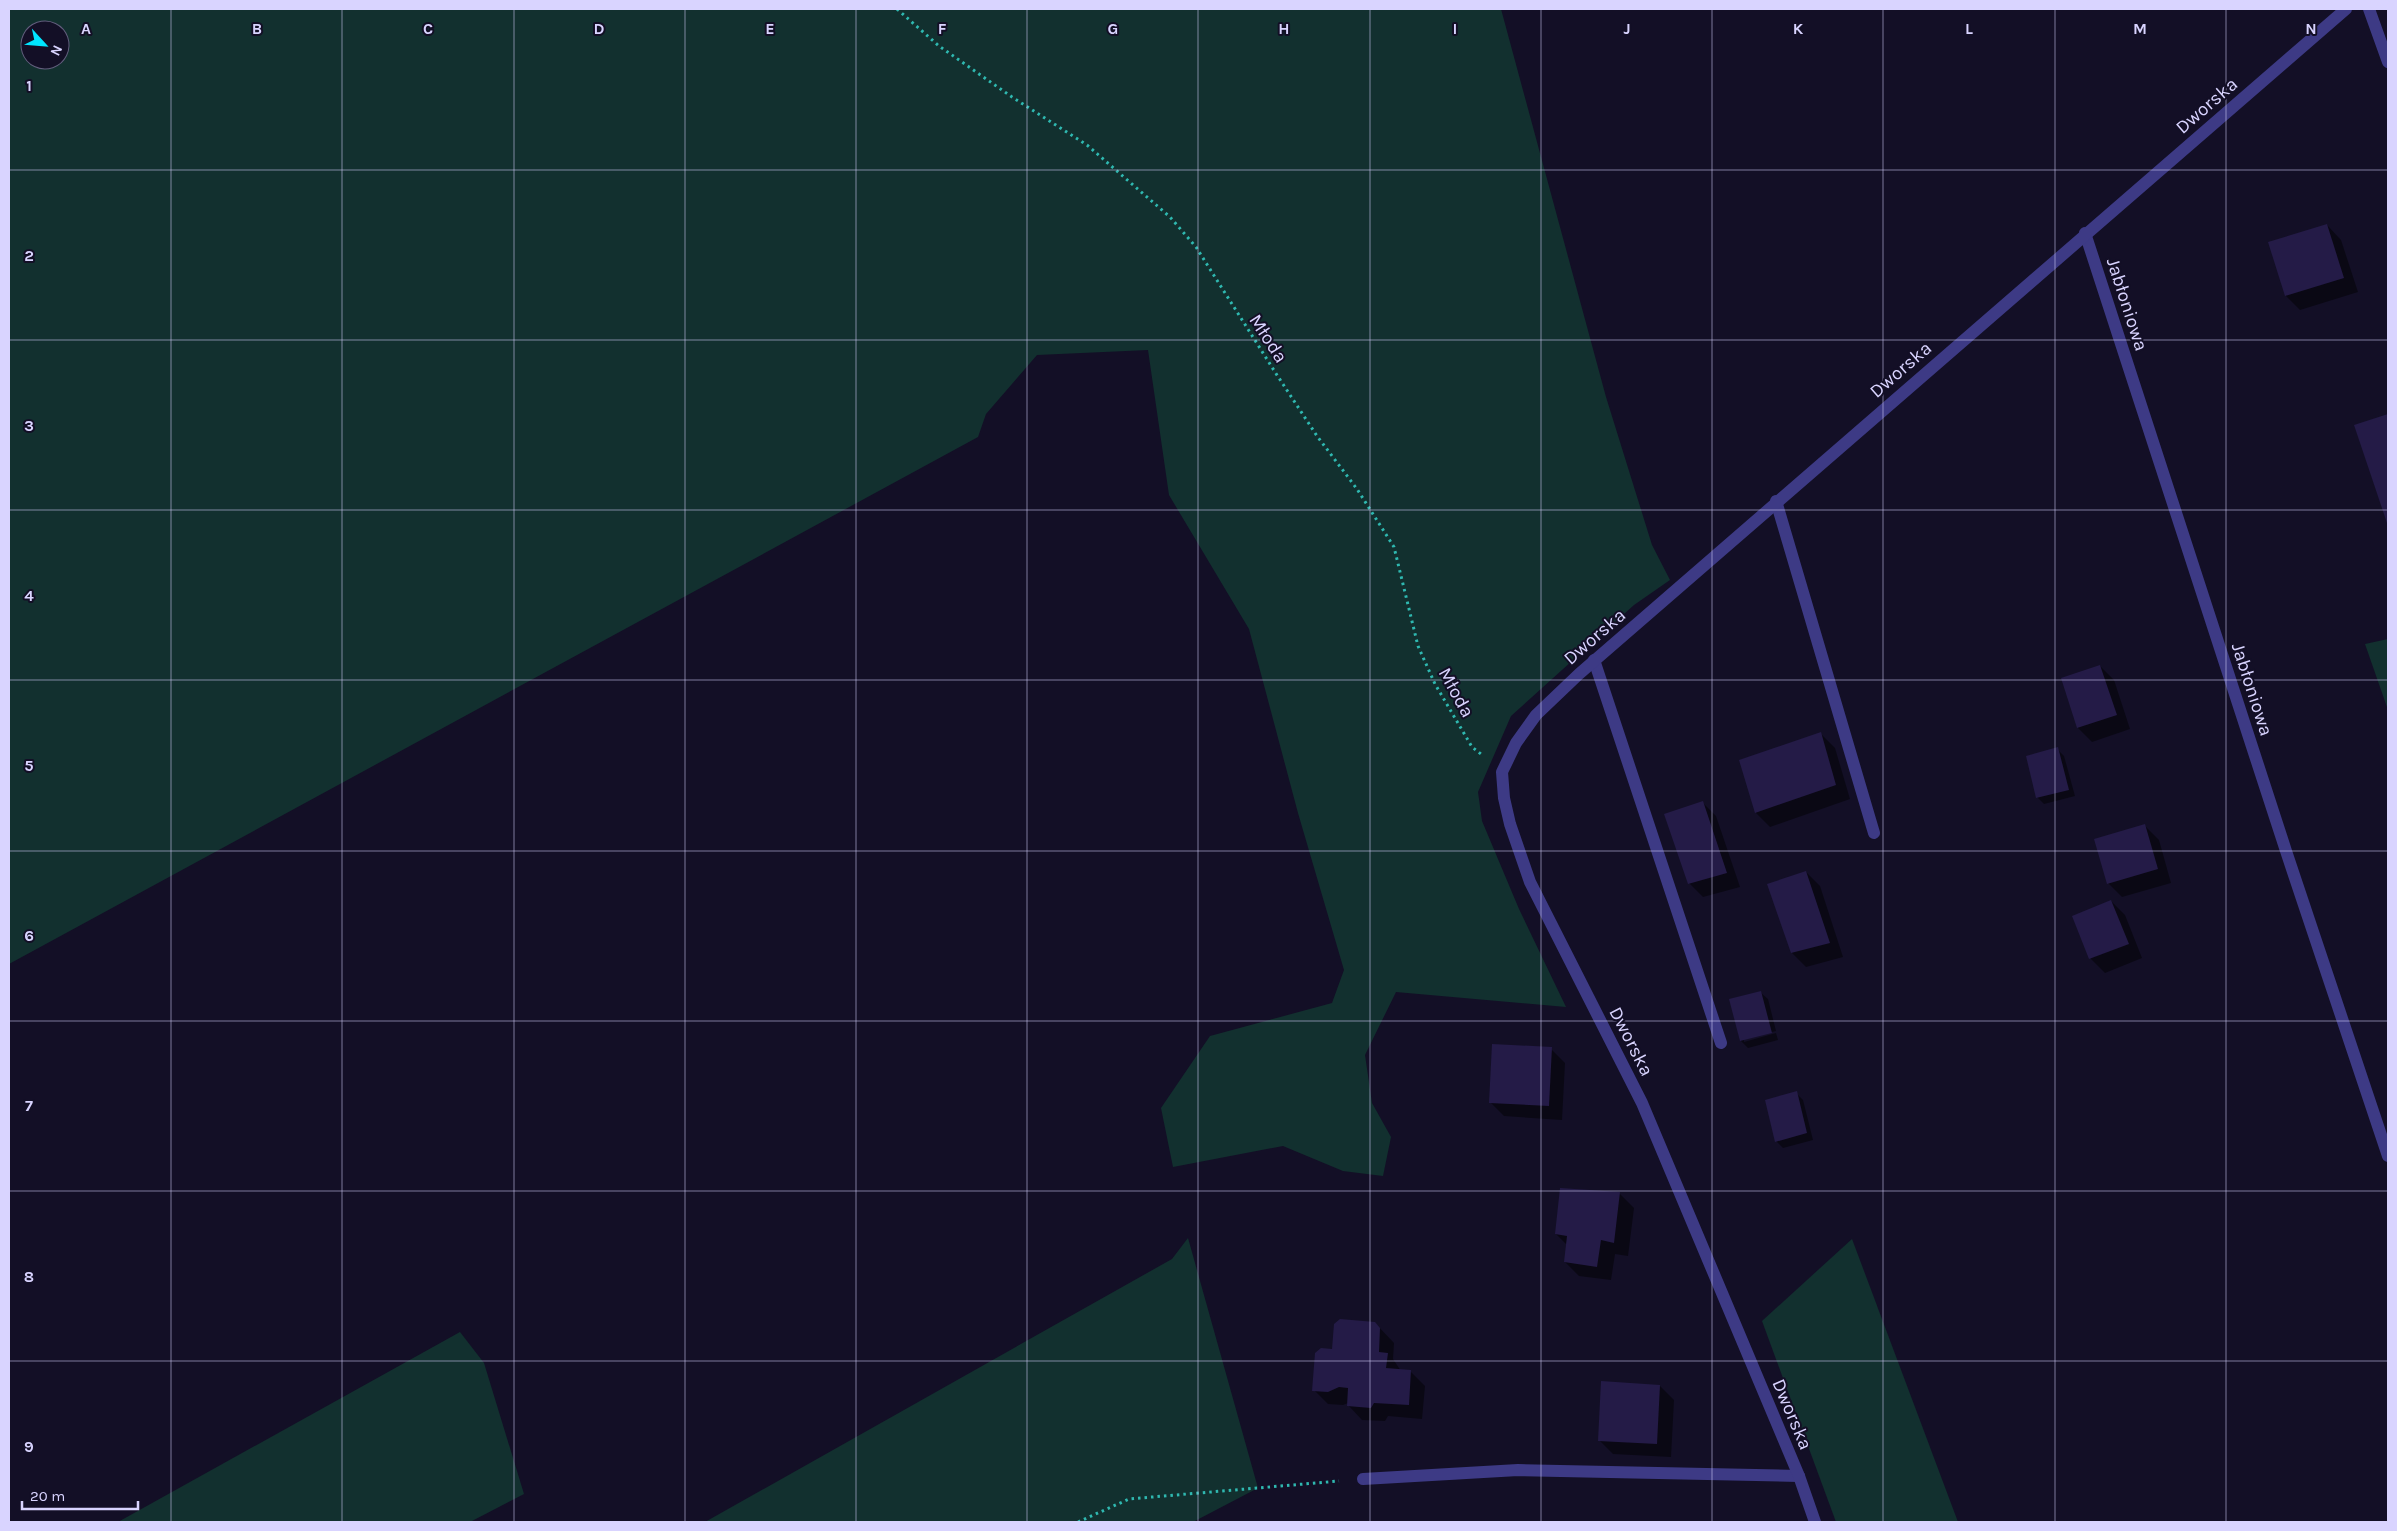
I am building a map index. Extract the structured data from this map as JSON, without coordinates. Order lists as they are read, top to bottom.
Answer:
{
  "streets": {
    "street": ["Dworska", "Jabłoniowa"],
    "path": ["Młoda"]
  },
  "crossings": [
    ["Dworska", "Jabłoniowa"],
    ["Dworska", "Młoda"]
  ],
  "scale_bar": "20 m",
  "north": "bottom right",
  "grid": {
    "columns": [
      "A",
      "B",
      "C",
      "D",
      "E",
      "F",
      "G",
      "H",
      "I",
      "J",
      "K",
      "L",
      "M",
      "N"
    ],
    "rows": [
      "1",
      "2",
      "3",
      "4",
      "5",
      "6",
      "7",
      "8",
      "9"
    ]
  }
}
